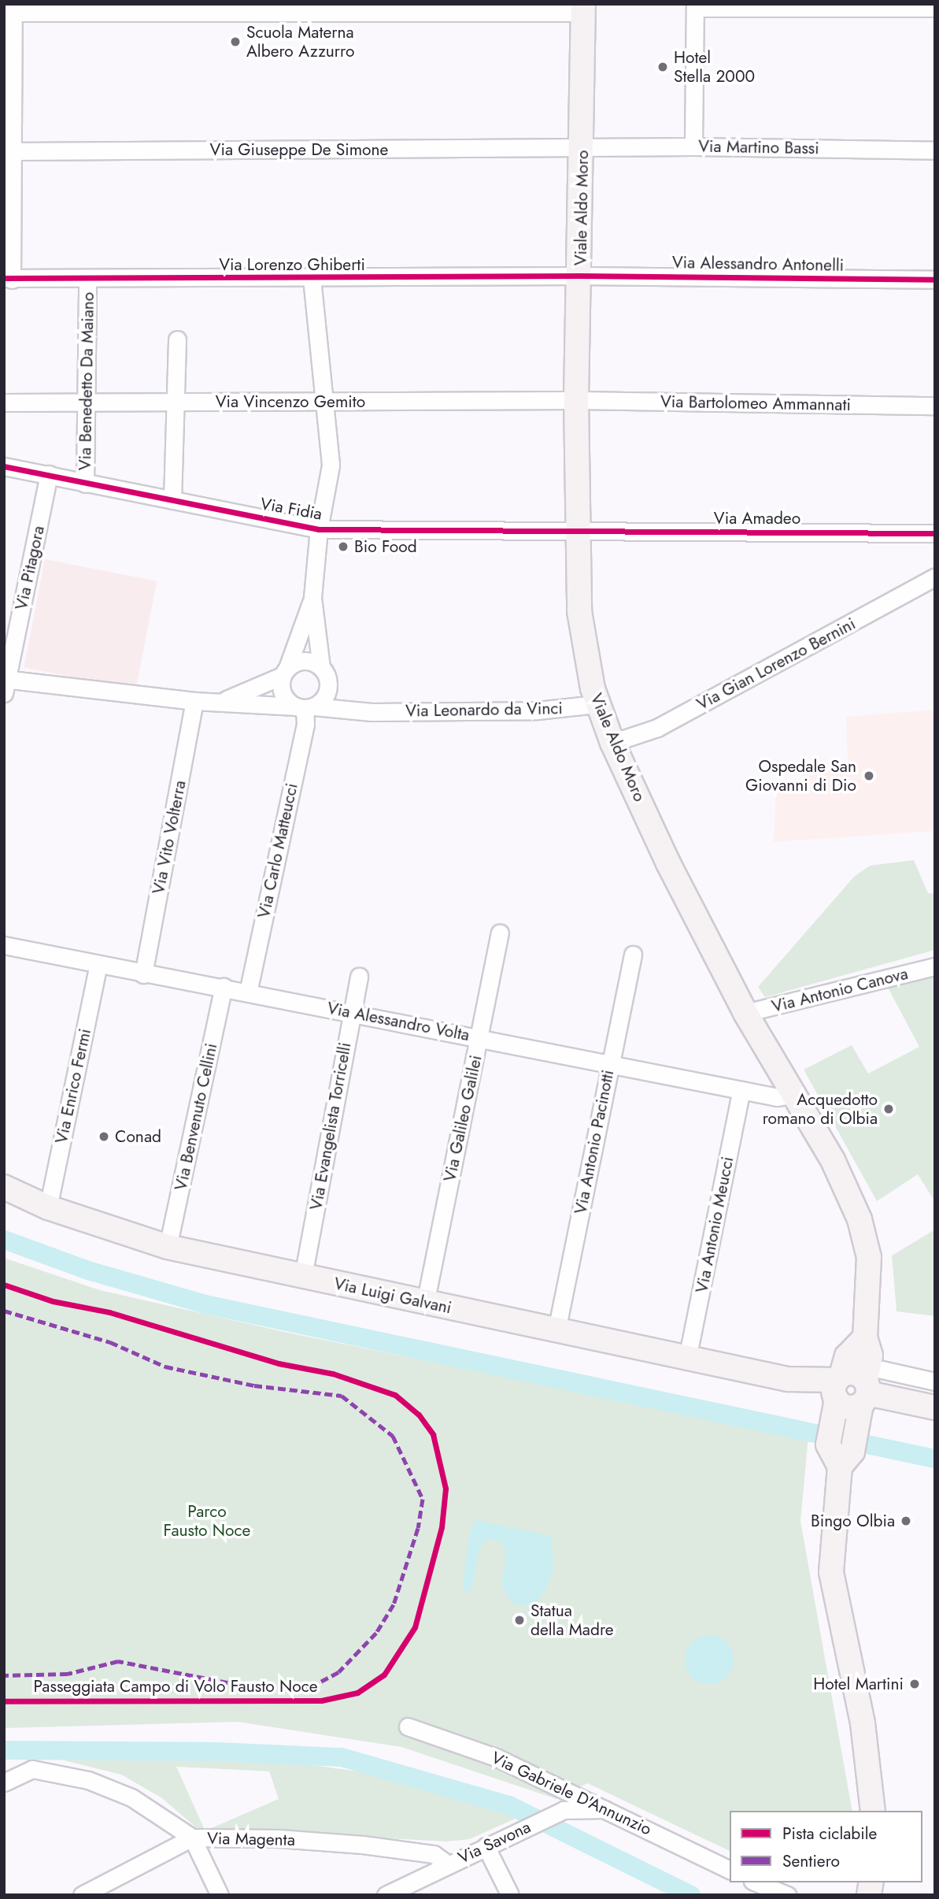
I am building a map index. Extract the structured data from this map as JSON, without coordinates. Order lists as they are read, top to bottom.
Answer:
{
  "streets": {
    "main road": ["Viale Aldo Moro", "Via Luigi Galvani"],
    "street": [
      "Via Martino Bassi",
      "Via Giuseppe De Simone",
      "Via Alessandro Antonelli",
      "Via Lorenzo Ghiberti",
      "Via Benedetto Da Maiano",
      "Via Vincenzo Gemito",
      "Via Bartolomeo Ammannati",
      "Via Fidia",
      "Via Amadeo",
      "Via Pitagora",
      "Via Gian Lorenzo Bernini",
      "Via Leonardo da Vinci",
      "Via Vito Volterra",
      "Via Carlo Matteucci",
      "Via Antonio Canova",
      "Via Alessandro Volta",
      "Via Enrico Fermi",
      "Via Benvenuto Cellini",
      "Via Galileo Galilei",
      "Via Evangelista Torricelli",
      "Via Antonio Pacinotti",
      "Via Antonio Meucci",
      "Via Gabriele D'Annunzio",
      "Via Magenta",
      "Via Savona"
    ],
    "cycle path": ["Passeggiata Campo di Volo Fausto Noce"]
  },
  "crossings": [
    ["Via Martino Bassi", "Via Giuseppe De Simone"],
    ["Via Martino Bassi", "Viale Aldo Moro"],
    ["Via Giuseppe De Simone", "Viale Aldo Moro"],
    ["Viale Aldo Moro", "Via Alessandro Antonelli"],
    ["Viale Aldo Moro", "Via Lorenzo Ghiberti"],
    ["Viale Aldo Moro", "Via Vincenzo Gemito"],
    ["Viale Aldo Moro", "Via Bartolomeo Ammannati"],
    ["Viale Aldo Moro", "Via Fidia"],
    ["Viale Aldo Moro", "Via Amadeo"],
    ["Viale Aldo Moro", "Via Gian Lorenzo Bernini"],
    ["Viale Aldo Moro", "Via Leonardo da Vinci"],
    ["Viale Aldo Moro", "Via Antonio Canova"],
    ["Viale Aldo Moro", "Via Alessandro Volta"],
    ["Via Alessandro Antonelli", "Via Lorenzo Ghiberti"],
    ["Via Lorenzo Ghiberti", "Via Benedetto Da Maiano"],
    ["Via Benedetto Da Maiano", "Via Vincenzo Gemito"],
    ["Via Benedetto Da Maiano", "Via Fidia"],
    ["Via Vincenzo Gemito", "Via Bartolomeo Ammannati"],
    ["Via Fidia", "Via Amadeo"],
    ["Via Fidia", "Via Pitagora"],
    ["Via Pitagora", "Via Leonardo da Vinci"],
    ["Via Leonardo da Vinci", "Via Vito Volterra"],
    ["Via Leonardo da Vinci", "Via Carlo Matteucci"],
    ["Via Vito Volterra", "Via Alessandro Volta"],
    ["Via Carlo Matteucci", "Via Alessandro Volta"],
    ["Via Alessandro Volta", "Via Enrico Fermi"],
    ["Via Alessandro Volta", "Via Benvenuto Cellini"],
    ["Via Alessandro Volta", "Via Galileo Galilei"],
    ["Via Alessandro Volta", "Via Evangelista Torricelli"],
    ["Via Alessandro Volta", "Via Antonio Pacinotti"],
    ["Via Alessandro Volta", "Via Antonio Meucci"],
    ["Via Enrico Fermi", "Via Luigi Galvani"],
    ["Via Benvenuto Cellini", "Via Luigi Galvani"],
    ["Via Galileo Galilei", "Via Luigi Galvani"],
    ["Via Evangelista Torricelli", "Via Luigi Galvani"],
    ["Via Antonio Pacinotti", "Via Luigi Galvani"],
    ["Via Antonio Meucci", "Via Luigi Galvani"],
    ["Via Gabriele D'Annunzio", "Via Savona"],
    ["Via Magenta", "Via Savona"]
  ],
  "parks": ["Parco Fausto Noce"],
  "places": [
    "Scuola Materna Albero Azzurro",
    "Hotel Stella 2000",
    "Bio Food",
    "Ospedale San Giovanni di Dio",
    "Acquedotto romano di Olbia",
    "Conad",
    "Bingo Olbia",
    "Statua della Madre",
    "Hotel Martini"
  ],
  "legend": ["Pista ciclabile", "Sentiero"]
}
